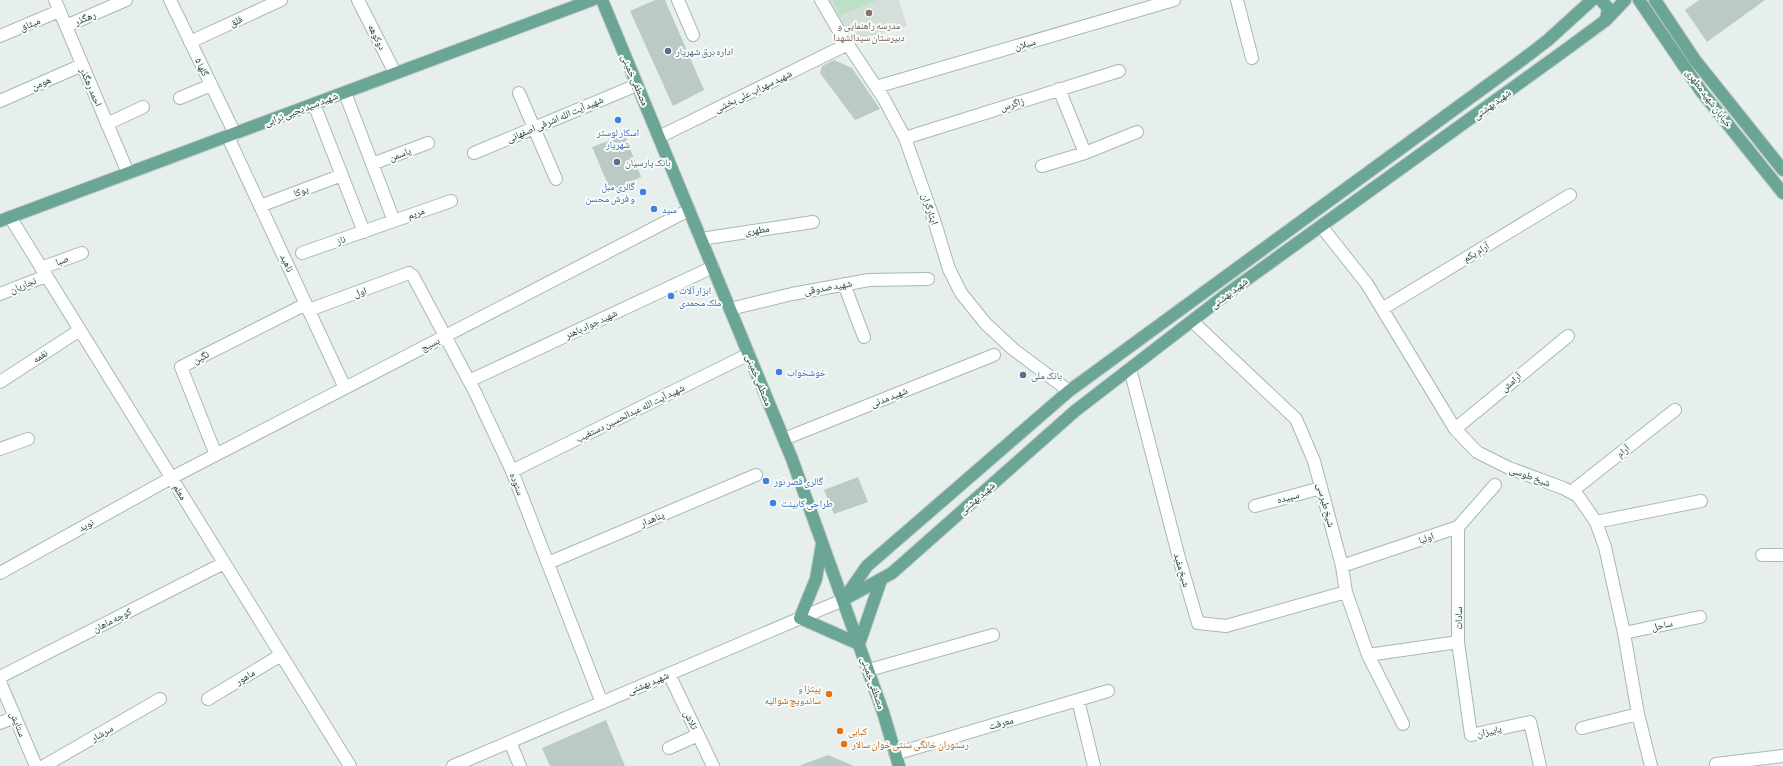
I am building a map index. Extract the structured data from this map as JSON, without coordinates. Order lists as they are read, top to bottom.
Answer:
{
  "streets": {
    "main road": [
      "مصطفی خمینی",
      "خیابان شهید مطهری",
      "شهید بهشتی",
      "شهید سید یحیی ترابی"
    ],
    "street": [
      "رهگذر",
      "فلق",
      "میثاق",
      "دوکوهه",
      "سبلان",
      "گلها ۵",
      "هومن",
      "احمد رهگذر",
      "شهید سهراب علی بخشی",
      "زاگرس",
      "شهید آیت الله اشرفی اصفهانی",
      "یاسمن",
      "یوکا",
      "ایثارگران",
      "مریم",
      "مطهری",
      "ناز",
      "آرام یکم",
      "صبا",
      "ناهید",
      "نجاریان",
      "شهید صدوقی",
      "اول",
      "شهید جواد باهنر",
      "بسیج",
      "نغمه",
      "نگین",
      "آرامش",
      "شهید مدنی",
      "شهید آیت الله عبدالحسین دستغیب",
      "آرام",
      "شیخ طوسی",
      "ستوده",
      "معلم",
      "سپیده",
      "شیخ طبرسی",
      "پناهدار",
      "نوید",
      "اولیا",
      "شیخ مفید",
      "سادات",
      "کوچه ماهان",
      "ساحل",
      "ماهور",
      "تلاش",
      "معرفت",
      "ستایش",
      "پاییزان",
      "سرشار"
    ]
  },
  "crossings": [
    ["رهگذر", "احمد رهگذر"],
    ["فلق", "گلها ۵"],
    ["میثاق", "احمد رهگذر"],
    ["دوکوهه", "شهید سید یحیی ترابی"],
    ["سبلان", "ایثارگران"],
    ["گلها ۵", "شهید سید یحیی ترابی"],
    ["گلها ۵", "ناهید"],
    ["مصطفی خمینی", "شهید سهراب علی بخشی"],
    ["مصطفی خمینی", "شهید بهشتی"],
    ["مصطفی خمینی", "شهید آیت الله اشرفی اصفهانی"],
    ["مصطفی خمینی", "مطهری"],
    ["مصطفی خمینی", "شهید صدوقی"],
    ["مصطفی خمینی", "شهید جواد باهنر"],
    ["مصطفی خمینی", "بسیج"],
    ["مصطفی خمینی", "شهید مدنی"],
    ["مصطفی خمینی", "شهید آیت الله عبدالحسین دستغیب"],
    ["مصطفی خمینی", "معرفت"],
    ["هومن", "احمد رهگذر"],
    ["احمد رهگذر", "شهید سید یحیی ترابی"],
    ["شهید سهراب علی بخشی", "ایثارگران"],
    ["زاگرس", "ایثارگران"],
    ["شهید بهشتی", "ایثارگران"],
    ["شهید بهشتی", "شیخ طوسی"],
    ["شهید بهشتی", "ستوده"],
    ["شهید بهشتی", "شیخ طبرسی"],
    ["شهید بهشتی", "شیخ مفید"],
    ["شهید بهشتی", "تلاش"],
    ["شهید سید یحیی ترابی", "ناهید"],
    ["شهید سید یحیی ترابی", "معلم"],
    ["یوکا", "ناهید"],
    ["مریم", "ناز"],
    ["آرام یکم", "شیخ طوسی"],
    ["صبا", "نجاریان"],
    ["صبا", "معلم"],
    ["ناهید", "اول"],
    ["ناهید", "بسیج"],
    ["ناهید", "نگین"],
    ["نجاریان", "معلم"],
    ["اول", "نگین"],
    ["اول", "ستوده"],
    ["شهید جواد باهنر", "ستوده"],
    ["بسیج", "نگین"],
    ["بسیج", "ستوده"],
    ["بسیج", "معلم"],
    ["بسیج", "نوید"],
    ["نغمه", "معلم"],
    ["آرامش", "شیخ طوسی"],
    ["شهید آیت الله عبدالحسین دستغیب", "ستوده"],
    ["آرام", "شیخ طوسی"],
    ["شیخ طوسی", "ساحل"],
    ["ستوده", "پناهدار"],
    ["معلم", "نوید"],
    ["معلم", "کوچه ماهان"],
    ["معلم", "ماهور"],
    ["سپیده", "شیخ طبرسی"],
    ["شیخ طبرسی", "اولیا"],
    ["شیخ طبرسی", "شیخ مفید"],
    ["شیخ طبرسی", "سادات"],
    ["اولیا", "سادات"],
    ["سادات", "پاییزان"]
  ],
  "places": [
    "مدرسه راهنمایی و دبیرستان سیدالشهدا",
    "اداره برق شهریار",
    "اسکار لوستر شهریار",
    "بانک پارسیان",
    "گالری مبل و فرش محسن",
    "سید",
    "ابزار آلات ملک محمدی",
    "خوشخواب",
    "بانک ملی",
    "گالری قصر نور",
    "طراحی کابینت",
    "پیتزا و ساندویچ شوالیه",
    "کبابی",
    "رستوران خانگی سنتی خوان سالار"
  ]
}
